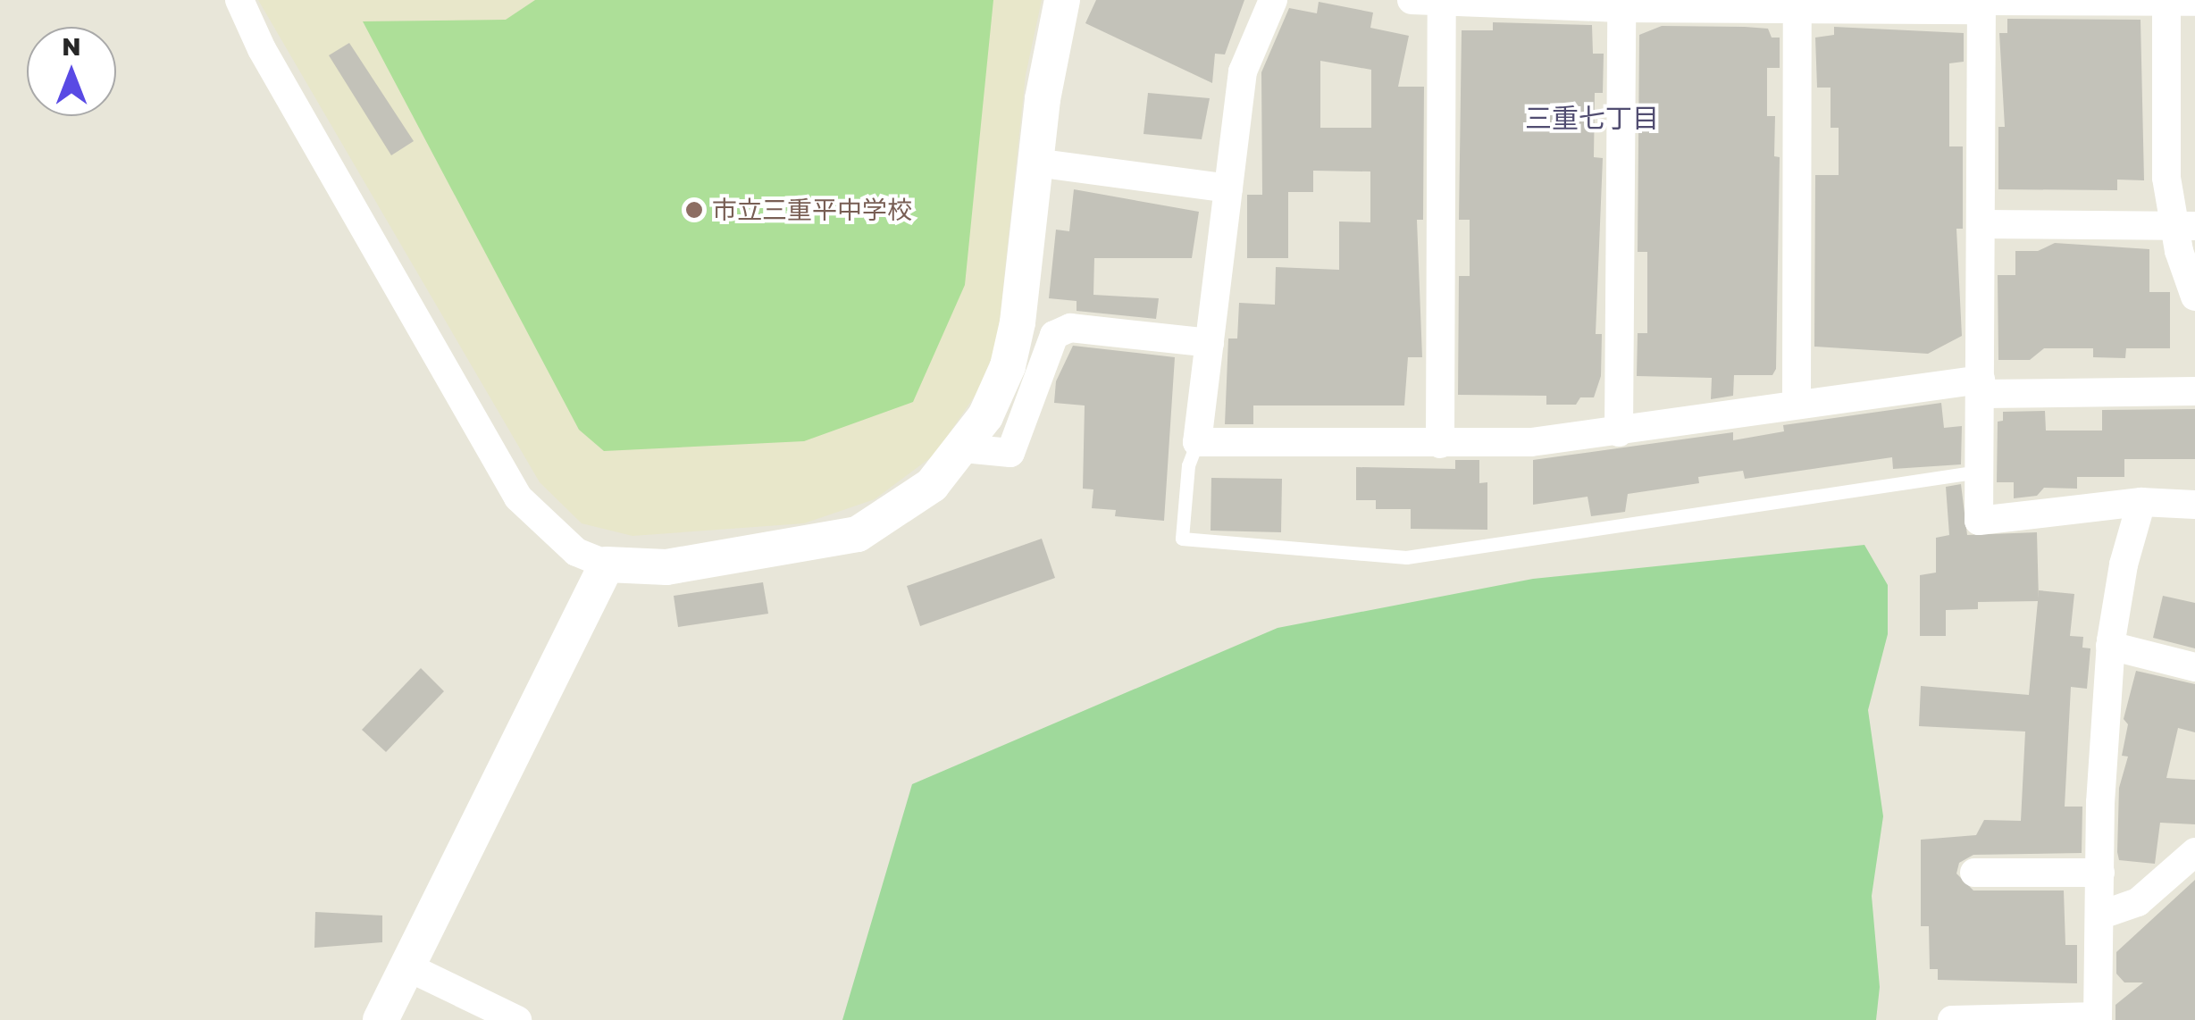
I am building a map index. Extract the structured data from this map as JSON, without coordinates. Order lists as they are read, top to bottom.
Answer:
{
  "districts": ["三重七丁目"],
  "places": ["市立三重平中学校"],
  "north": "top"
}
